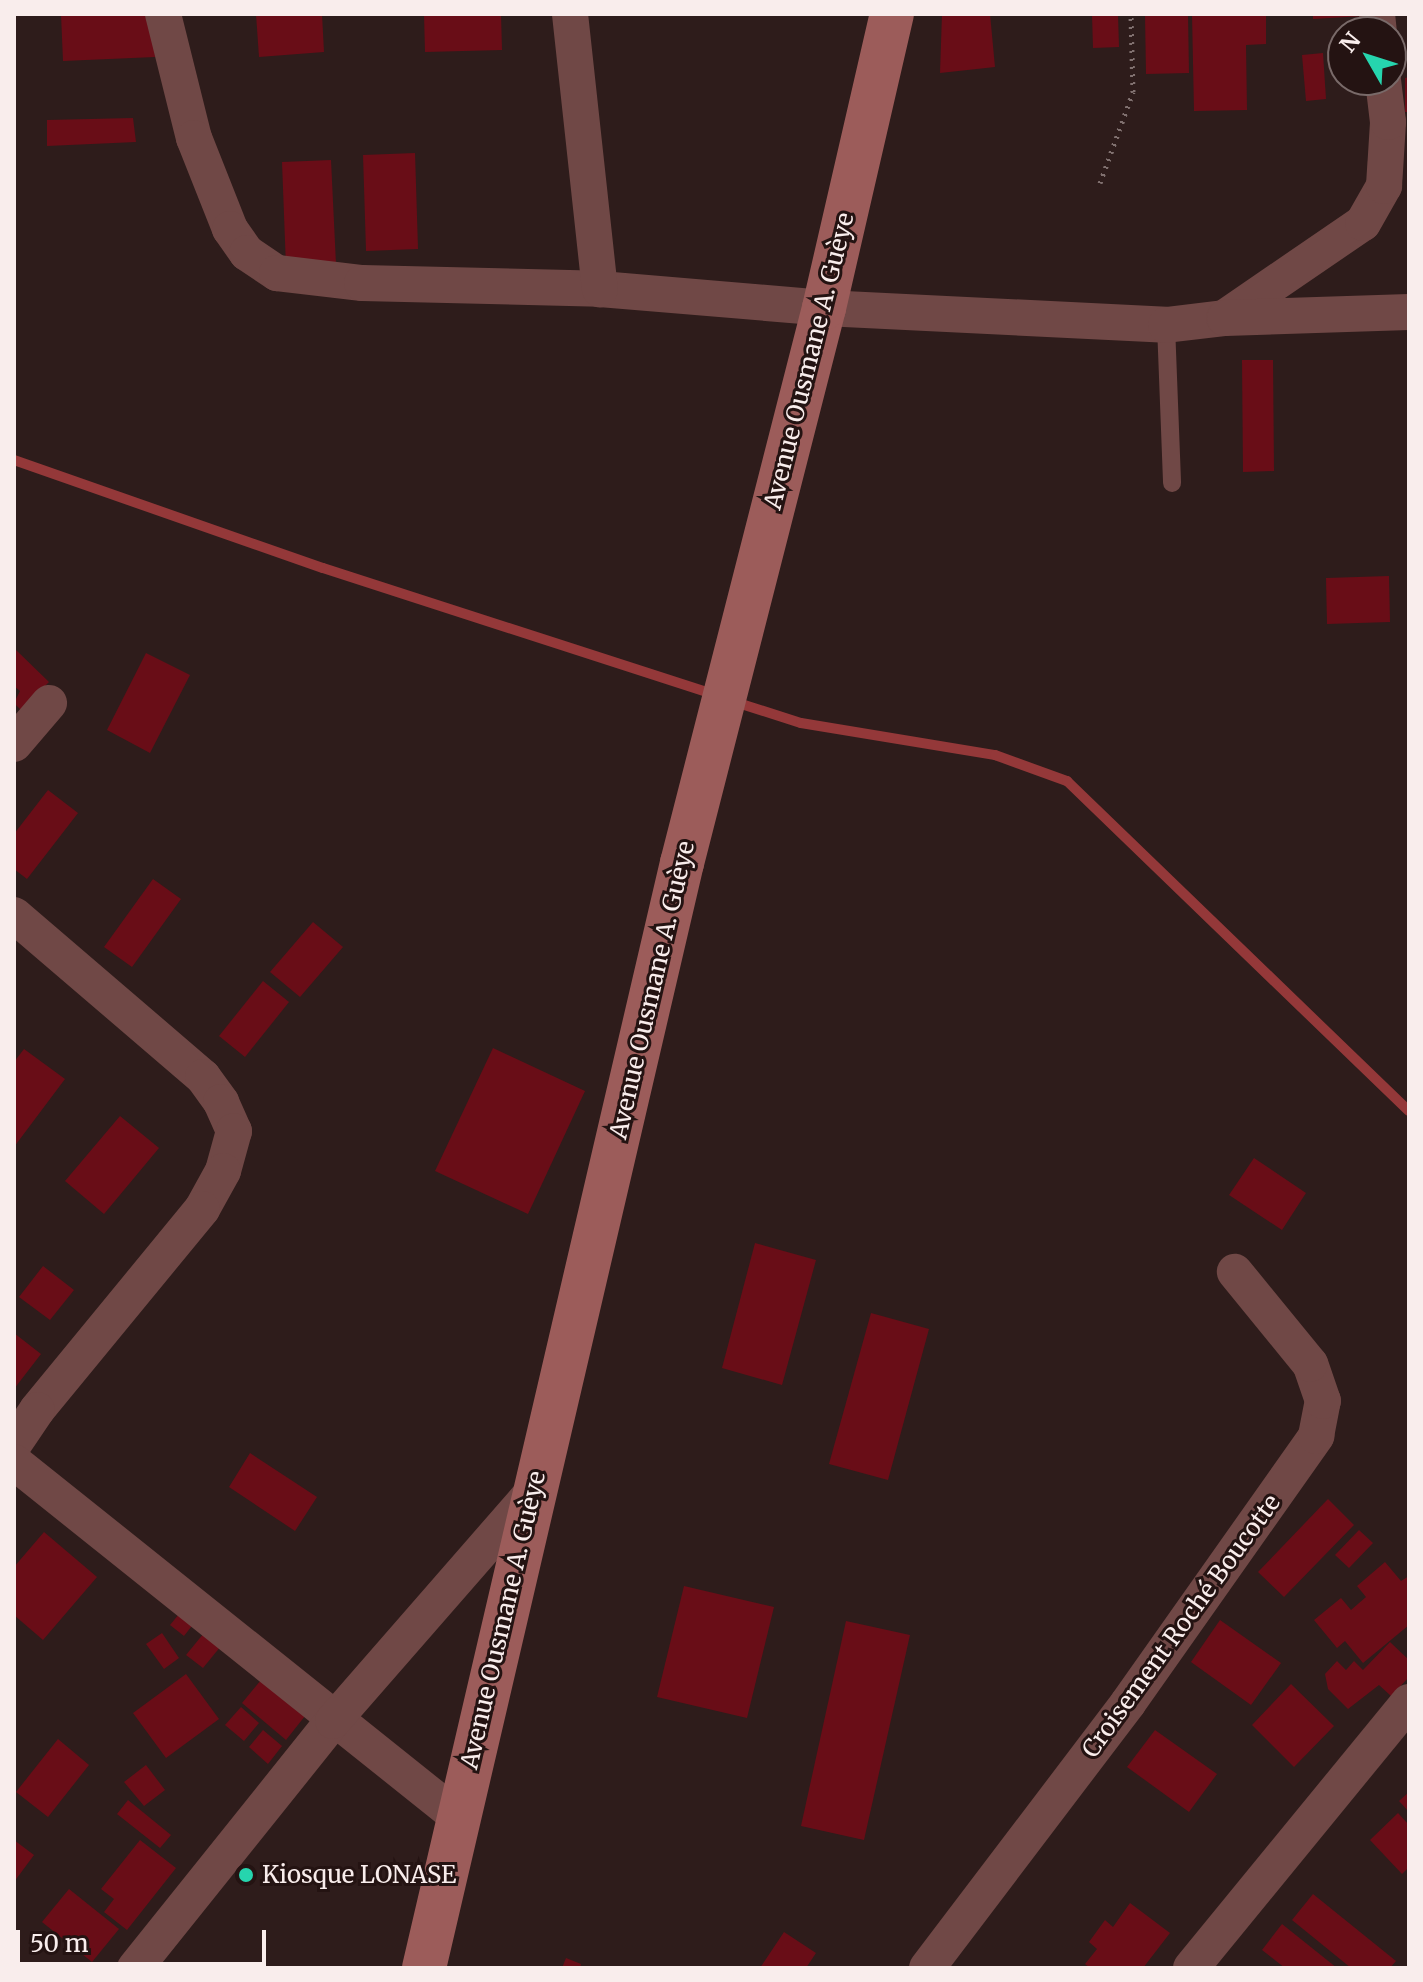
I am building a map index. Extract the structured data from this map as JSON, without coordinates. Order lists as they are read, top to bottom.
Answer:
{
  "streets": {
    "street": ["Avenue Ousmane A. Guèye", "Croisement Roché Boucotte"]
  },
  "places": ["Kiosque LONASE"],
  "scale_bar": "50 m",
  "north": "top left"
}
